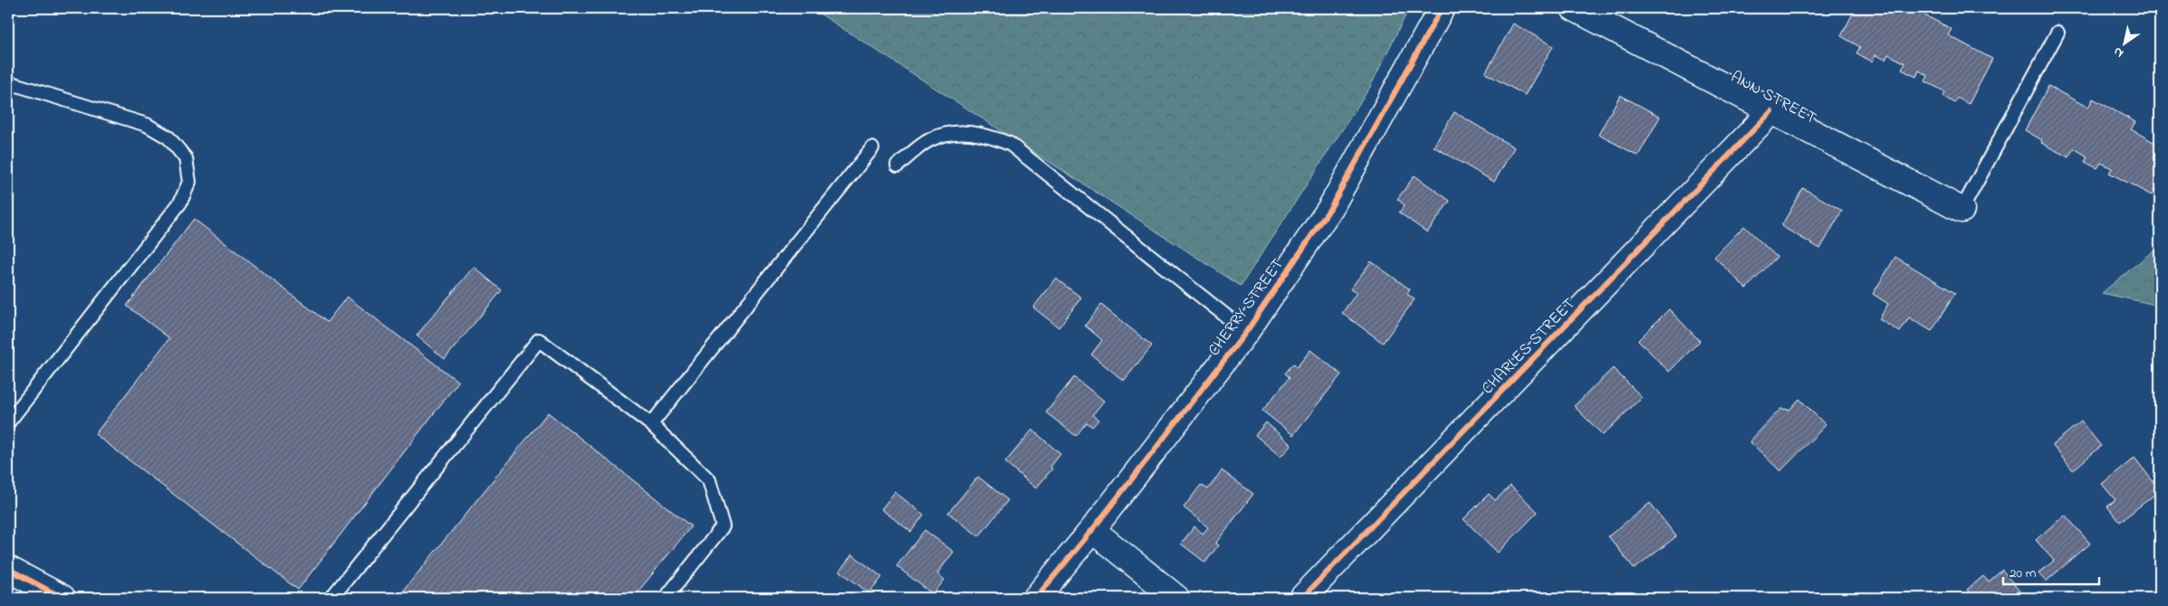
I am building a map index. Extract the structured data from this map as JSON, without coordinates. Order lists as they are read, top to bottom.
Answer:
{
  "streets": {
    "street": ["ANN STREET", "CHERRY STREET", "CHARLES STREET"]
  },
  "crossings": [
    ["ANN STREET", "CHARLES STREET"]
  ],
  "scale_bar": "20 m",
  "north": "bottom left"
}
